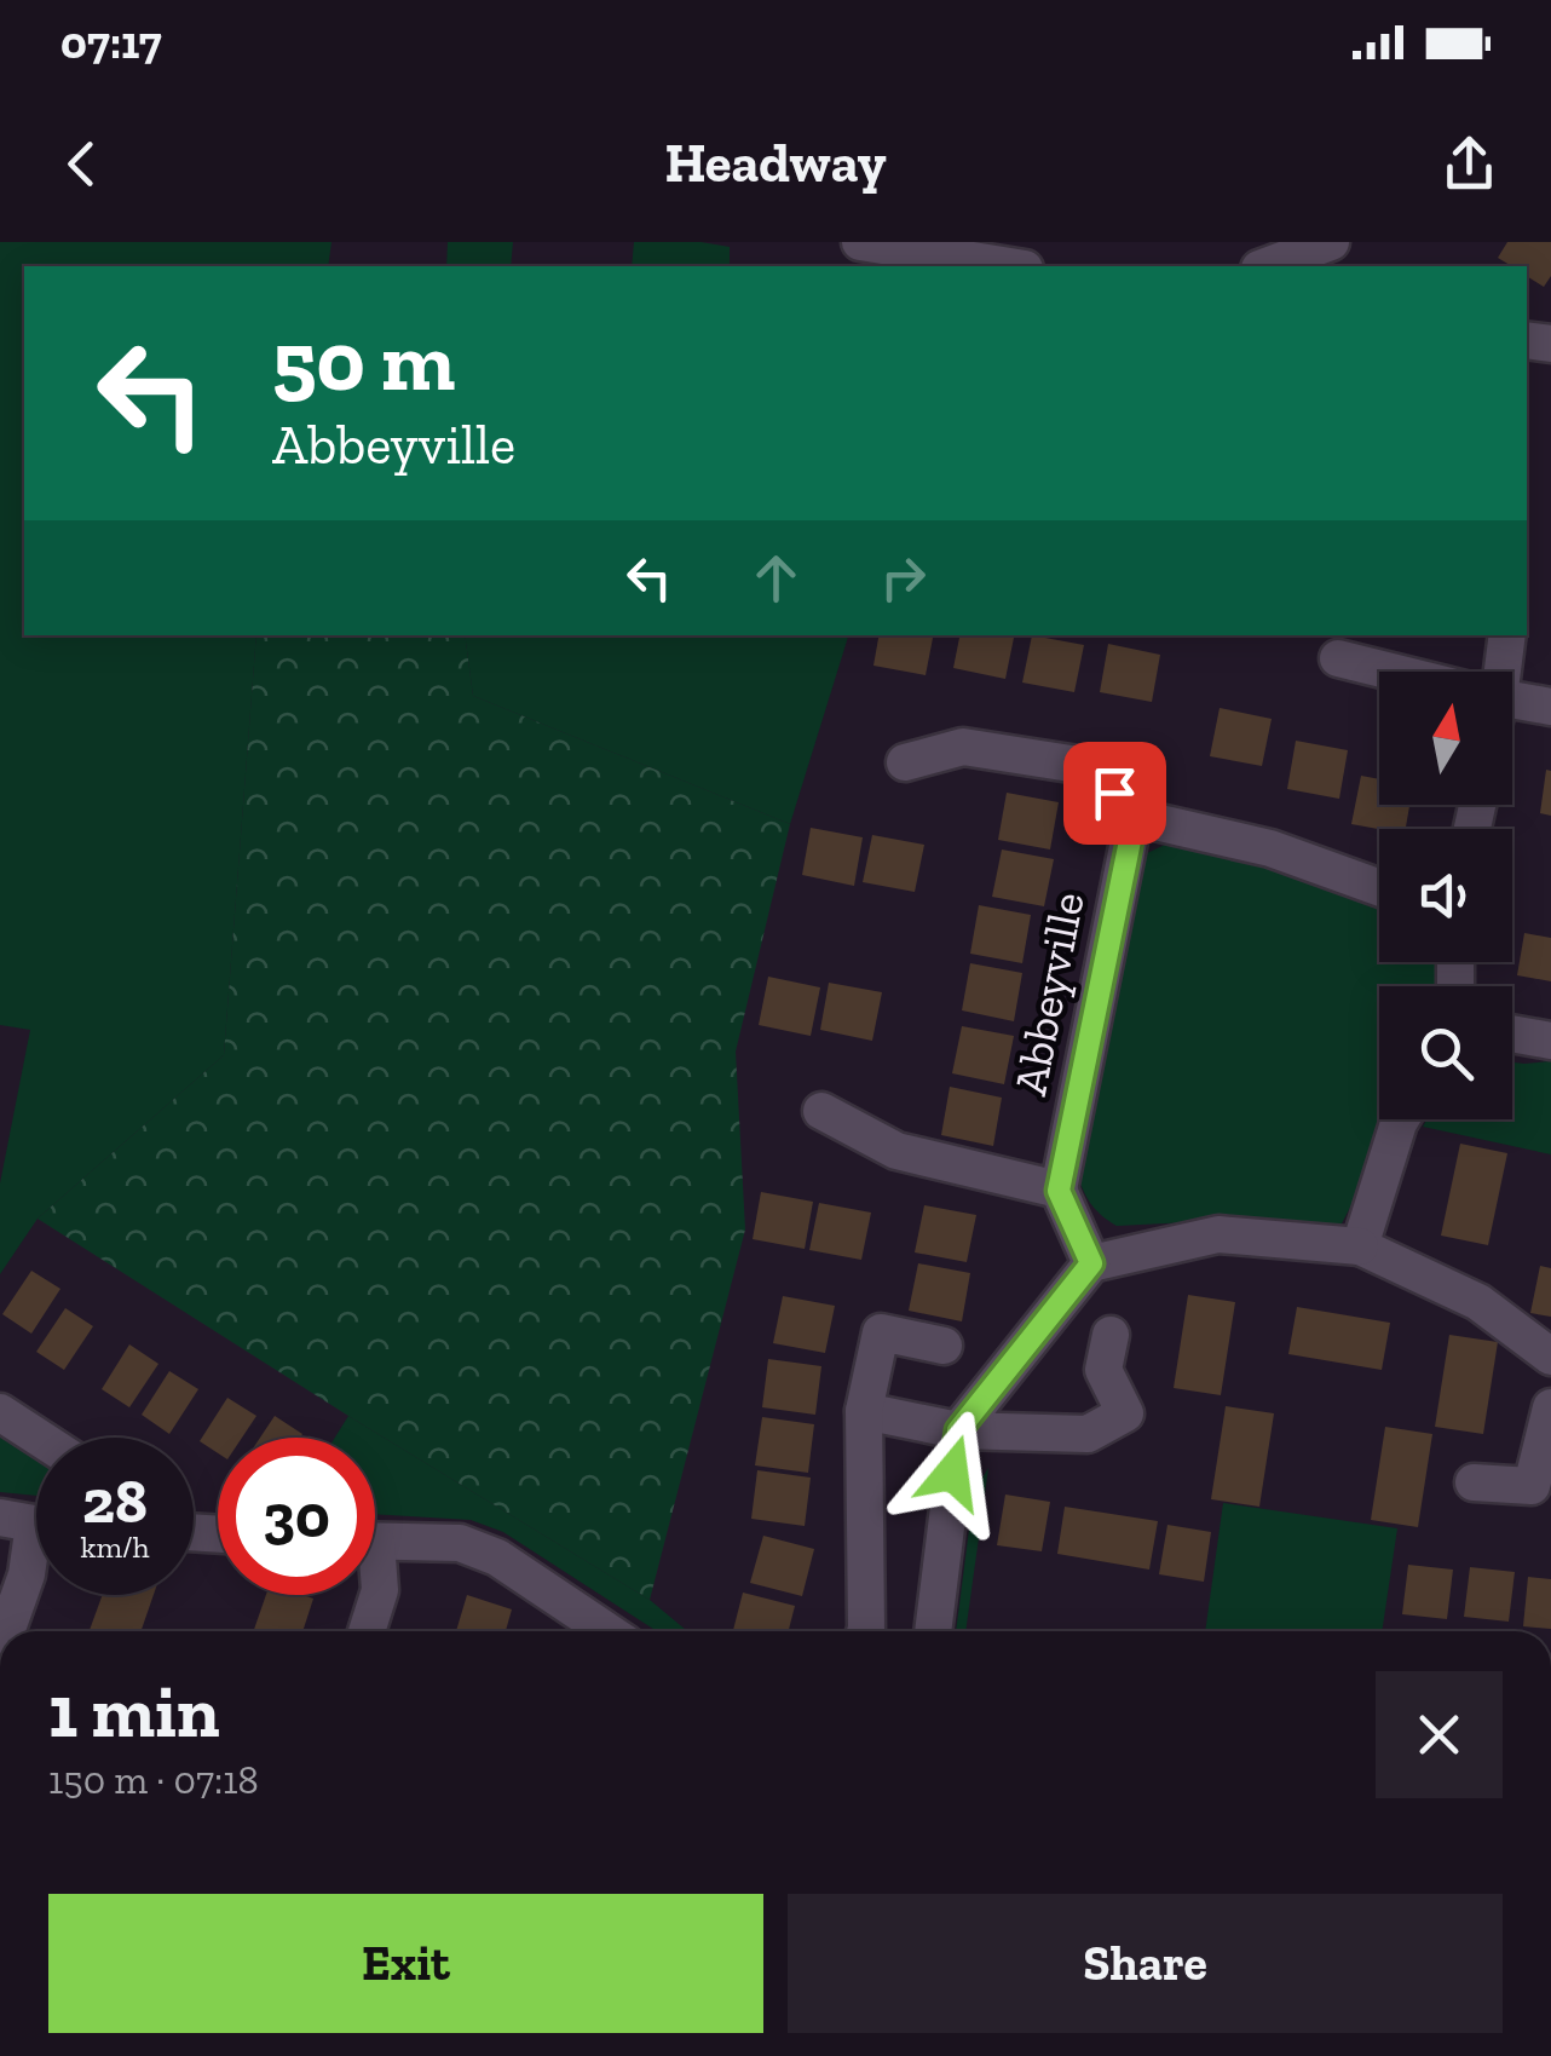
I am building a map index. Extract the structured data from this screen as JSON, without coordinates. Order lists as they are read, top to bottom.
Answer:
{
  "streets": {
    "street": ["Abbeyville"]
  },
  "north": "top",
  "page": {
    "status": "07:17",
    "header": "Headway",
    "turn": ["50 m", "Abbeyville"],
    "speed": "28 km/h",
    "limit": "30",
    "heading": ["1 min", "150 m · 07:18"],
    "buttons": ["Exit", "Share"]
  }
}
